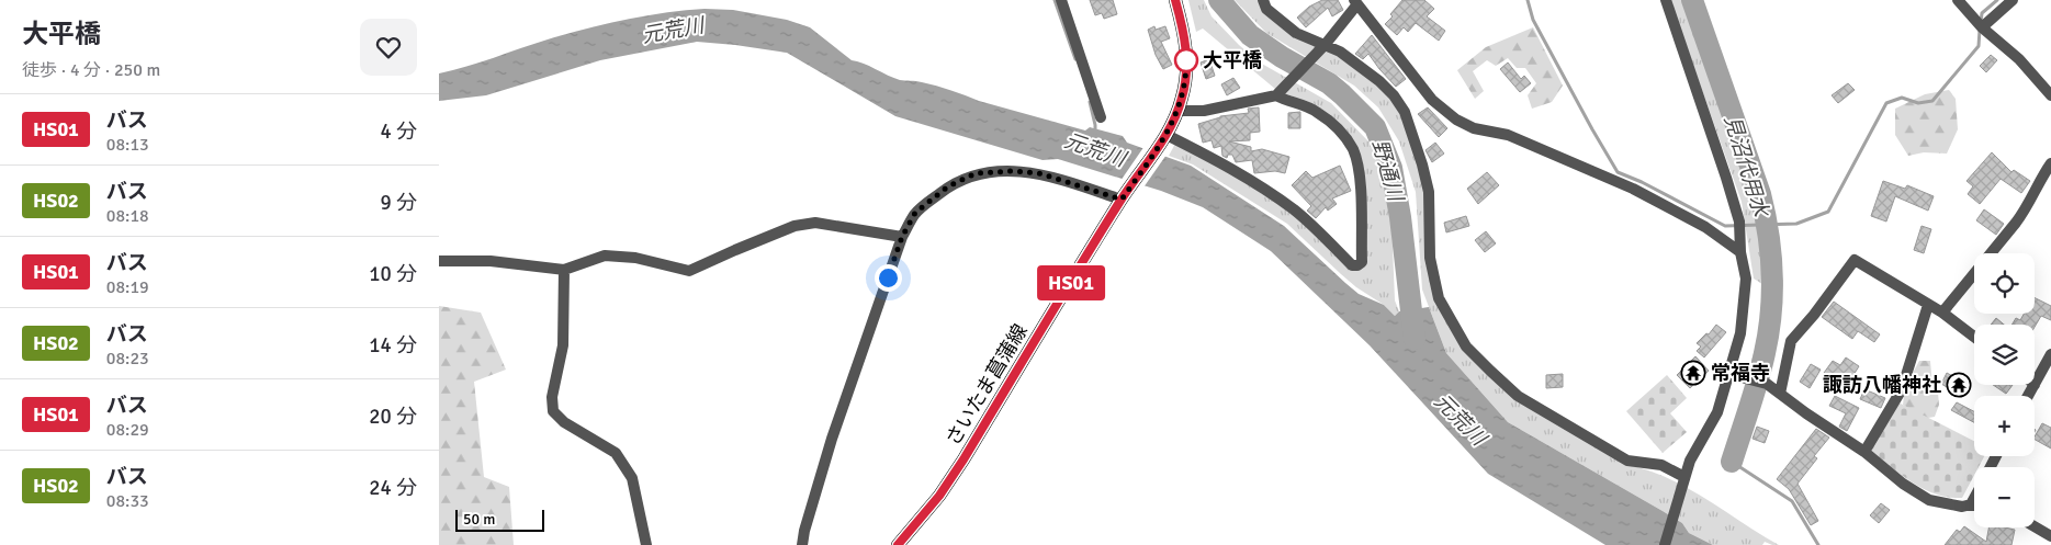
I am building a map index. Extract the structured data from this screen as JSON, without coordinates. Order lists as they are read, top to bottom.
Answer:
{
  "streets": {
    "main road": ["さいたま菖蒲線"]
  },
  "water": ["元荒川", "見沼代用水", "野通川"],
  "places": {
    "other": ["大平橋"],
    "temple": ["常福寺", "諏訪八幡神社"]
  },
  "lines": ["bus line HS01"],
  "scale_bar": "50 m",
  "page": {
    "heading": ["大平橋", "徒歩 · 4 分 · 250 m"],
    "on_map": "HS01",
    "list": [
      {
        "mark": "HS01",
        "name": "バス",
        "note": "08:13",
        "value": "4 分"
      },
      {
        "mark": "HS02",
        "name": "バス",
        "note": "08:18",
        "value": "9 分"
      },
      {
        "mark": "HS01",
        "name": "バス",
        "note": "08:19",
        "value": "10 分"
      },
      {
        "mark": "HS02",
        "name": "バス",
        "note": "08:23",
        "value": "14 分"
      },
      {
        "mark": "HS01",
        "name": "バス",
        "note": "08:29",
        "value": "20 分"
      },
      {
        "mark": "HS02",
        "name": "バス",
        "note": "08:33",
        "value": "24 分"
      }
    ],
    "map_buttons": ["+", "−"],
    "scale": "50 m"
  }
}
